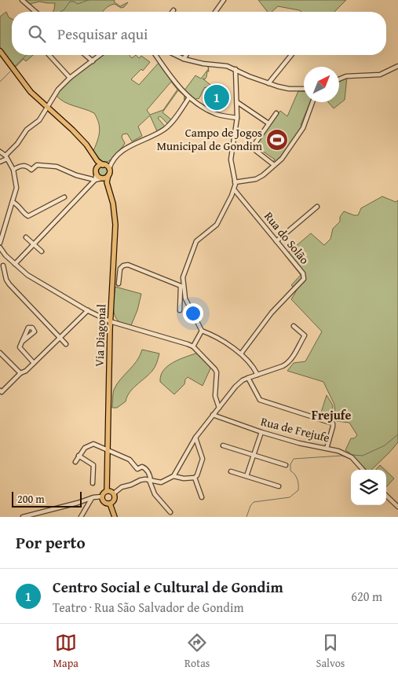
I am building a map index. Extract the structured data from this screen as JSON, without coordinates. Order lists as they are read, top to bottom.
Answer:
{
  "streets": {
    "main road": ["Via Diagonal"],
    "street": ["Rua do Solão", "Rua de Frejufe"]
  },
  "districts": ["Frejufe"],
  "places": {
    "sports": ["Campo de Jogos Municipal de Gondim"]
  },
  "scale_bar": "200 m",
  "north": "top right",
  "page": {
    "search": "Pesquisar aqui",
    "pins": "1",
    "scale": "200 m",
    "heading": "Por perto",
    "list": [
      {
        "mark": "1",
        "name": "Centro Social e Cultural de Gondim",
        "note": "Teatro · Rua São Salvador de Gondim",
        "value": "620 m"
      }
    ],
    "nav": ["Mapa", "Rotas", "Salvos"]
  }
}
